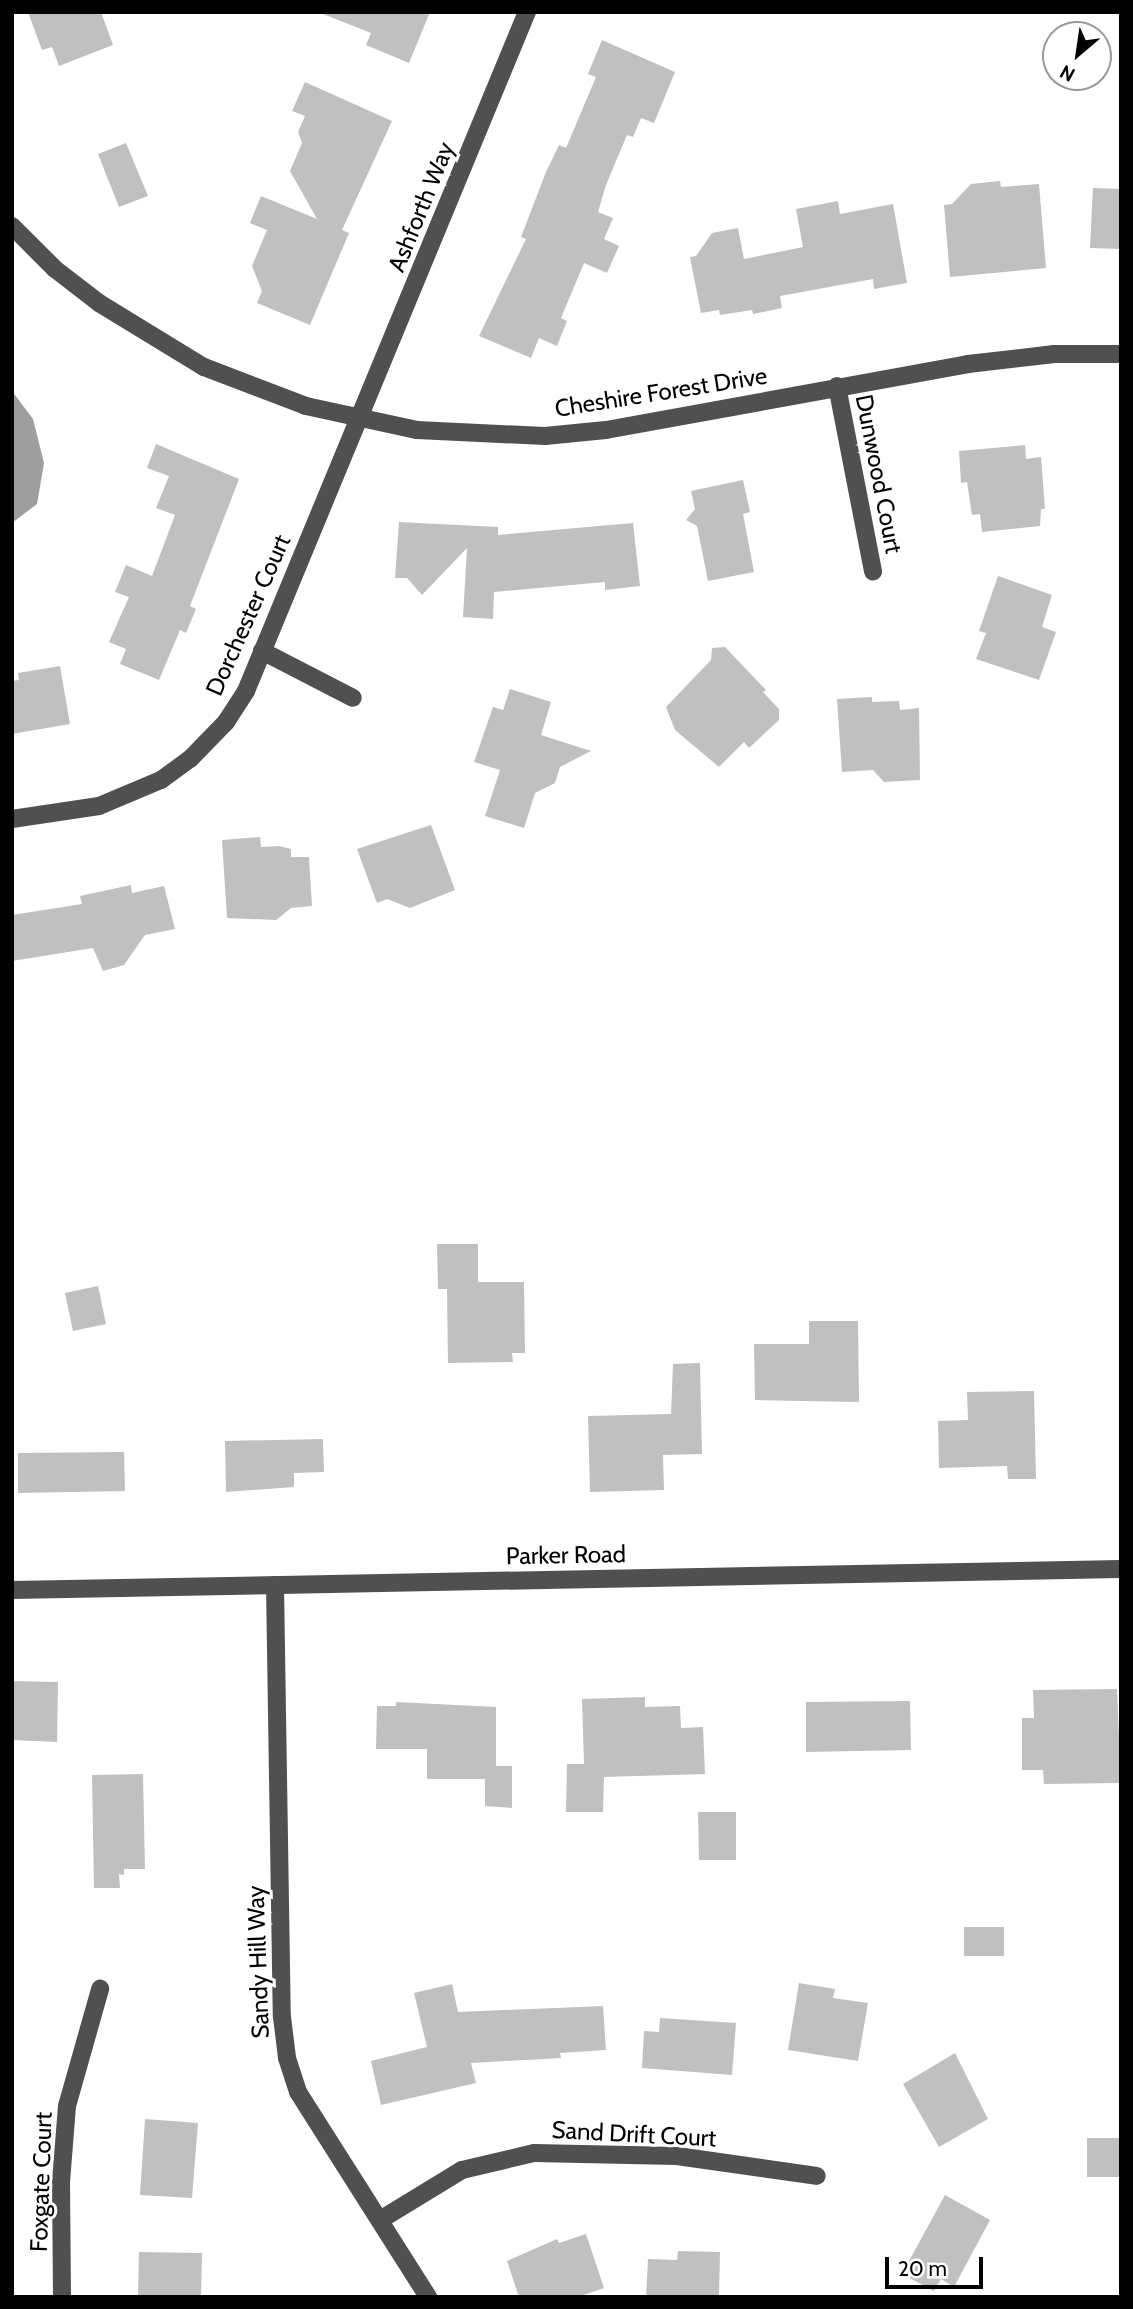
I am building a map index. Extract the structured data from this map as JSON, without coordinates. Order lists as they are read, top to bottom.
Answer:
{
  "streets": {
    "street": [
      "Ashforth Way",
      "Cheshire Forest Drive",
      "Dunwood Court",
      "Dorchester Court",
      "Parker Road",
      "Sandy Hill Way",
      "Sand Drift Court",
      "Foxgate Court"
    ]
  },
  "crossings": [
    ["Ashforth Way", "Cheshire Forest Drive"],
    ["Ashforth Way", "Dorchester Court"],
    ["Cheshire Forest Drive", "Dunwood Court"],
    ["Cheshire Forest Drive", "Dorchester Court"],
    ["Parker Road", "Sandy Hill Way"],
    ["Sandy Hill Way", "Sand Drift Court"]
  ],
  "scale_bar": "20 m",
  "north": "bottom left"
}
